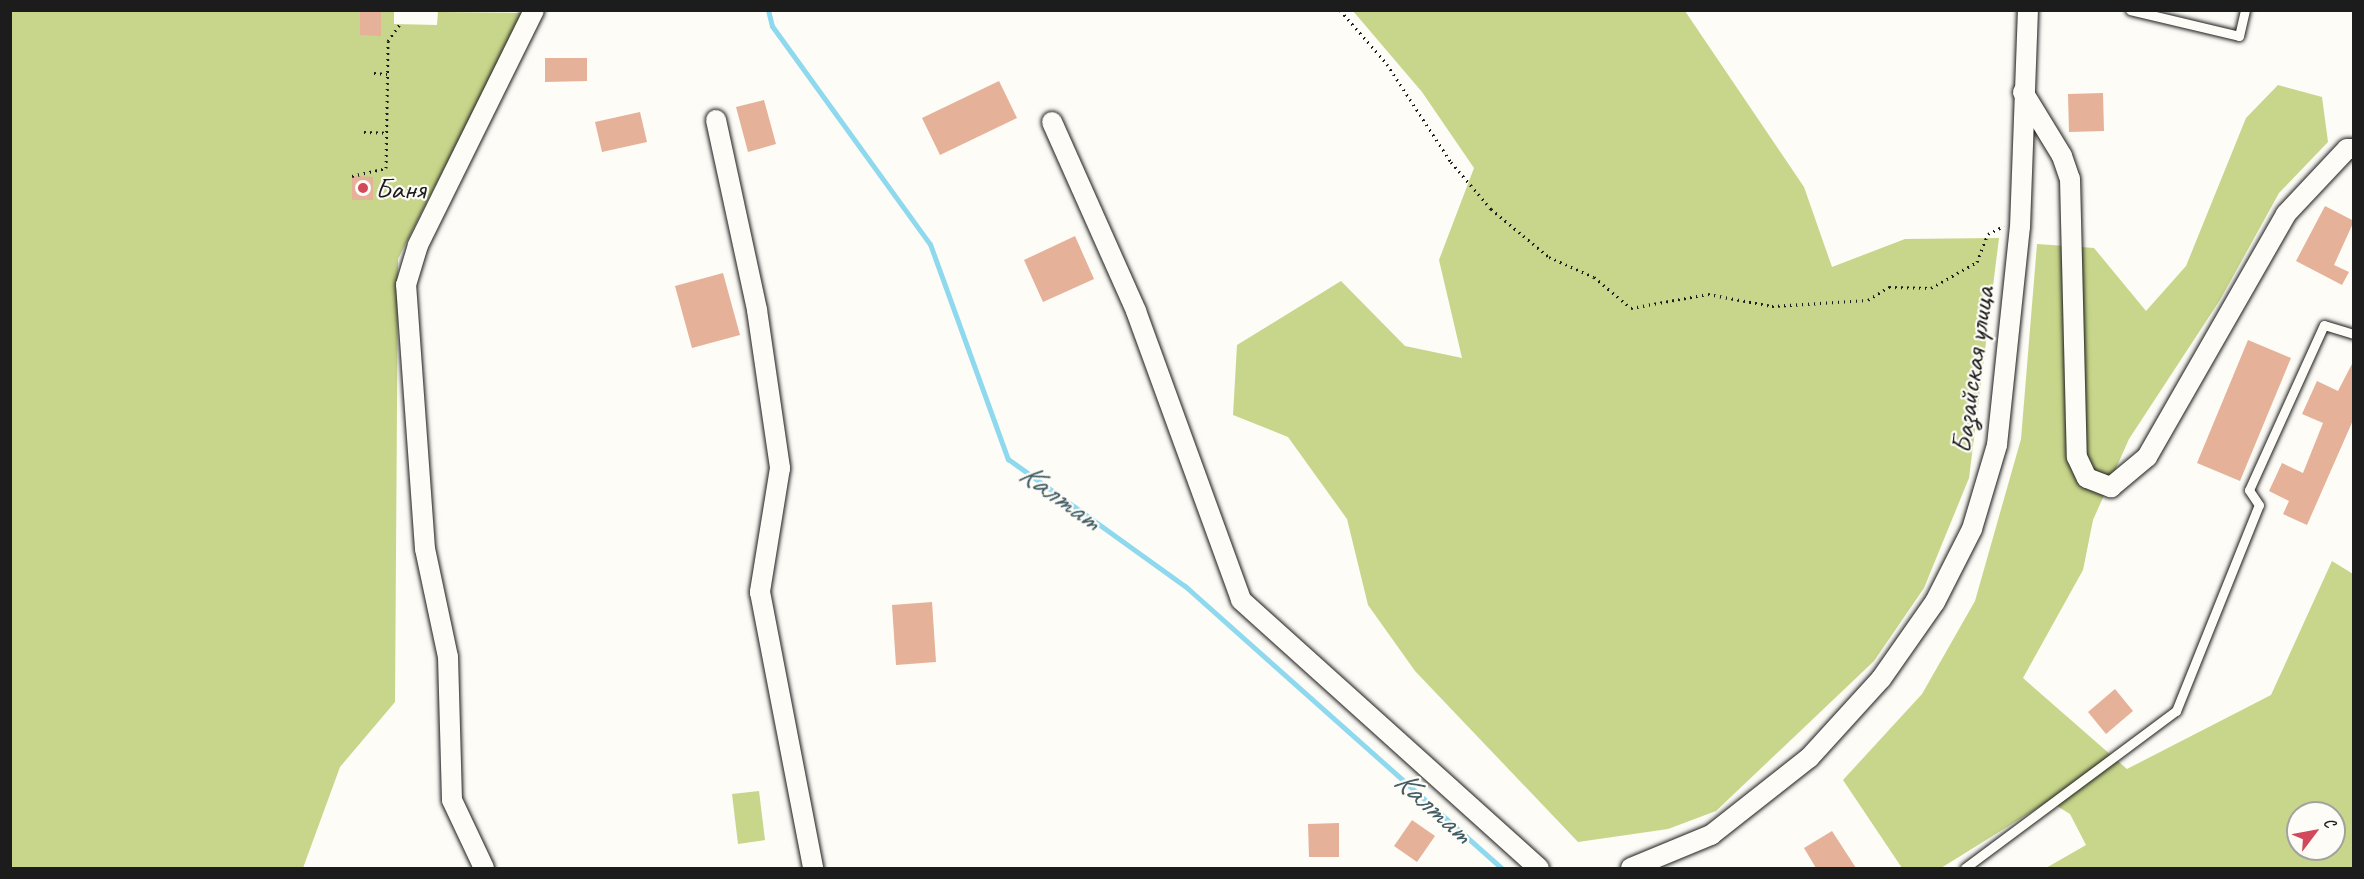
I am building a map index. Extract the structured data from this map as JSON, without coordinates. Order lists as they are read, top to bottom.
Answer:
{
  "streets": {
    "street": ["Базайская улица"]
  },
  "water": ["Калтат"],
  "places": ["Баня"],
  "north": "top right"
}
